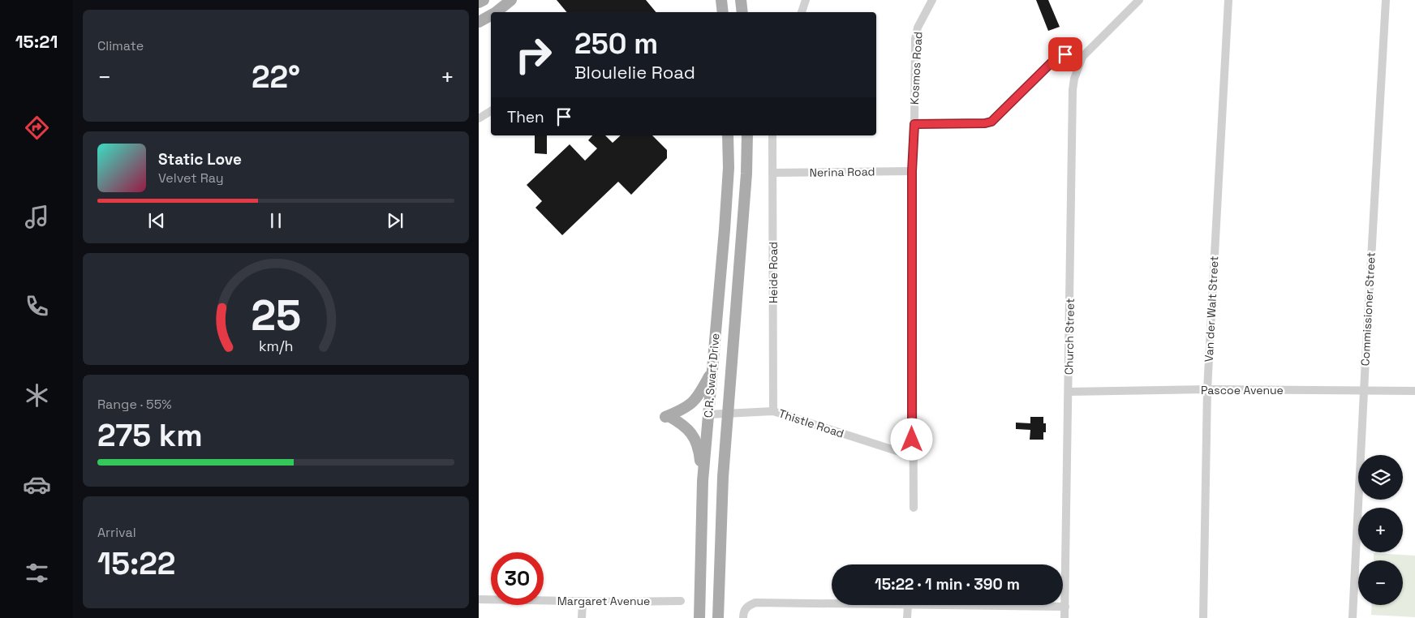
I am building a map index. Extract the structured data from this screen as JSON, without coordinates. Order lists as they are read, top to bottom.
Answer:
{
  "streets": {
    "main road": ["C.R. Swart Drive"],
    "street": [
      "Kosmos Road",
      "Nerina Road",
      "Heide Road",
      "Van der Walt Street",
      "Commissioner Street",
      "Church Street",
      "Pascoe Avenue",
      "Thistle Road",
      "Margaret Avenue"
    ]
  },
  "crossings": [
    ["Kosmos Road", "Nerina Road"],
    ["Kosmos Road", "Thistle Road"],
    ["Nerina Road", "Heide Road"],
    ["Heide Road", "Thistle Road"],
    ["Van der Walt Street", "Pascoe Avenue"],
    ["Commissioner Street", "Pascoe Avenue"],
    ["Church Street", "Pascoe Avenue"],
    ["C.R. Swart Drive", "Thistle Road"]
  ],
  "page": {
    "tabs": "15:21",
    "tile": [
      "Climate",
      ["Range · 55%", "275 km"],
      ["Arrival", "15:22"]
    ],
    "turn": ["250 m", "Bloulelie Road"],
    "heat": ["−", "22°", "+"],
    "then": "Then",
    "song": ["Static Love", "Velvet Ray"],
    "map_buttons": ["+", "−"],
    "limit": "30",
    "trip": "15:22 · 1 min · 390 m",
    "gauge": ["25", "km/h"]
  }
}
